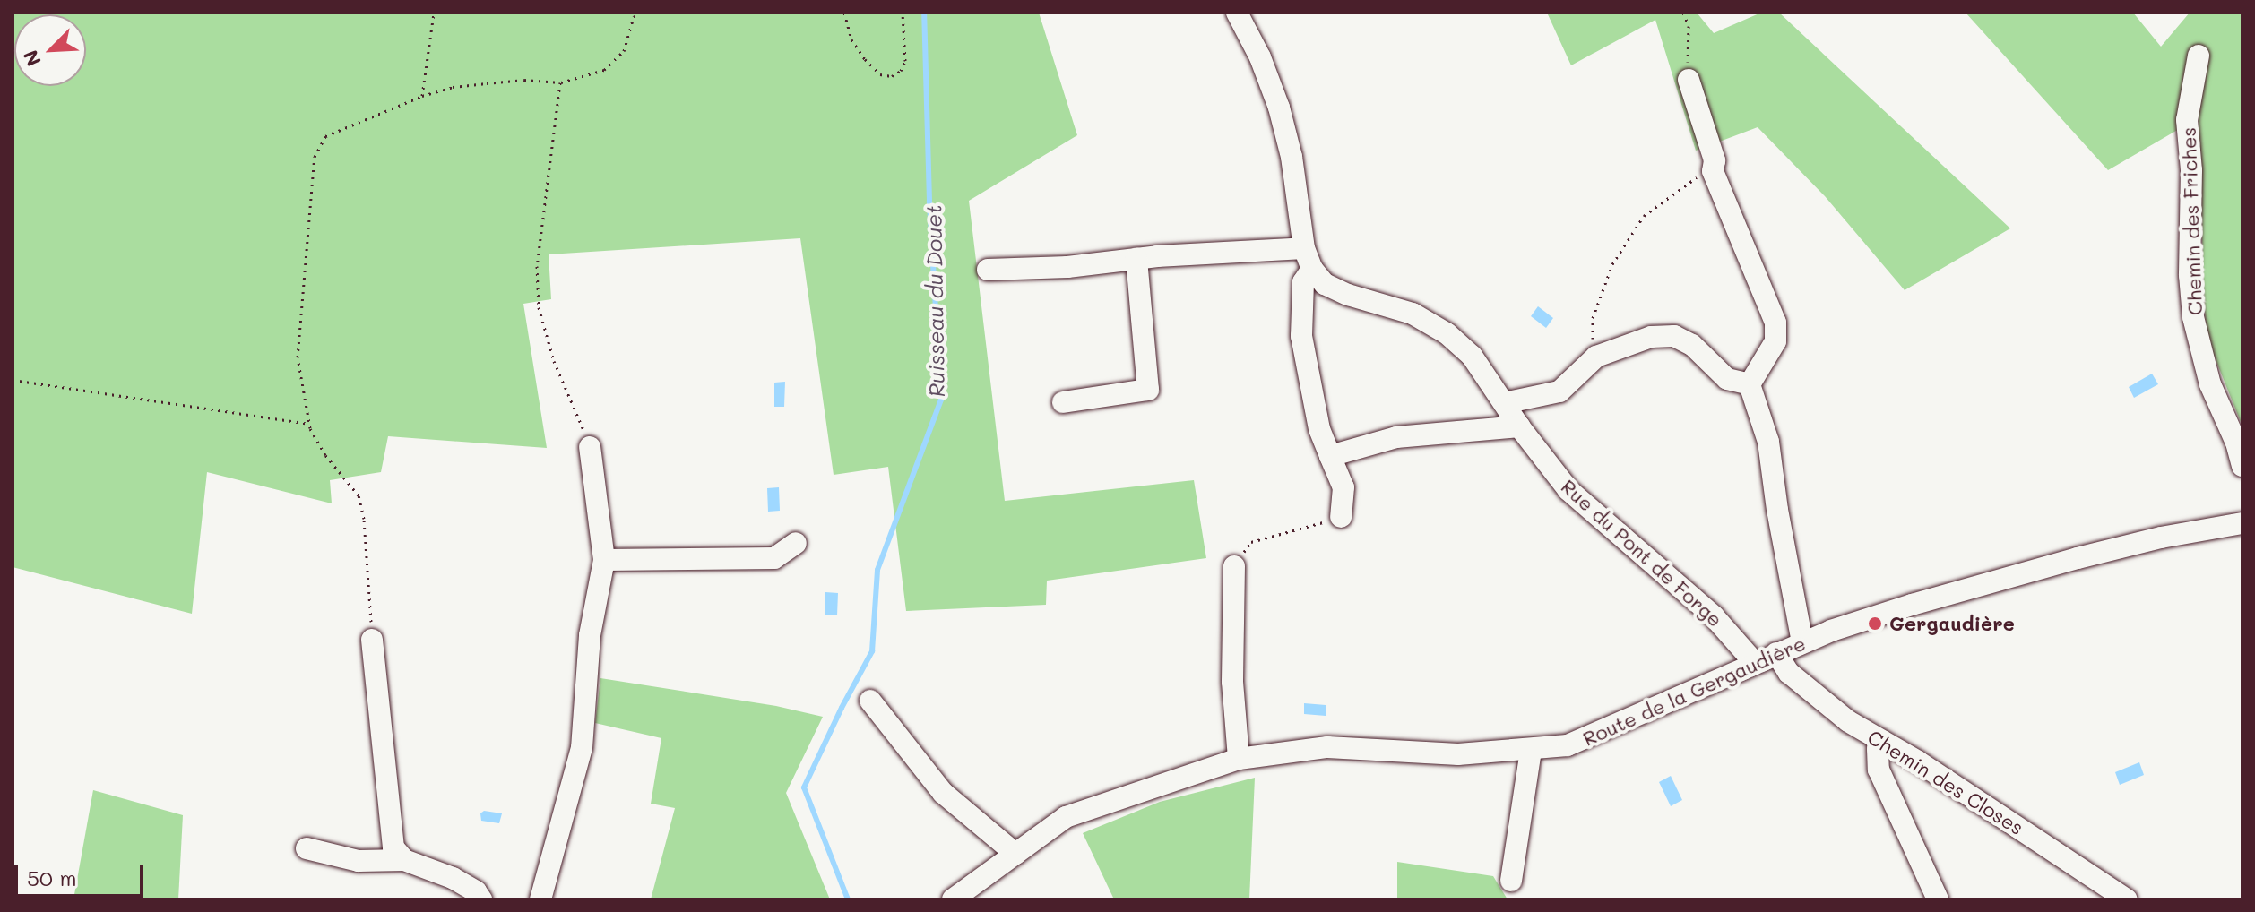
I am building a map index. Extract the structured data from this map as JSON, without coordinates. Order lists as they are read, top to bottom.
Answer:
{
  "streets": {
    "street": [
      "Chemin des Friches",
      "Rue du Pont de Forge",
      "Route de la Gergaudière",
      "Chemin des Closes"
    ]
  },
  "crossings": [
    ["Rue du Pont de Forge", "Route de la Gergaudière"],
    ["Route de la Gergaudière", "Chemin des Closes"]
  ],
  "water": ["Ruisseau du Douet"],
  "places": ["Gergaudière"],
  "scale_bar": "50 m",
  "north": "bottom left"
}
